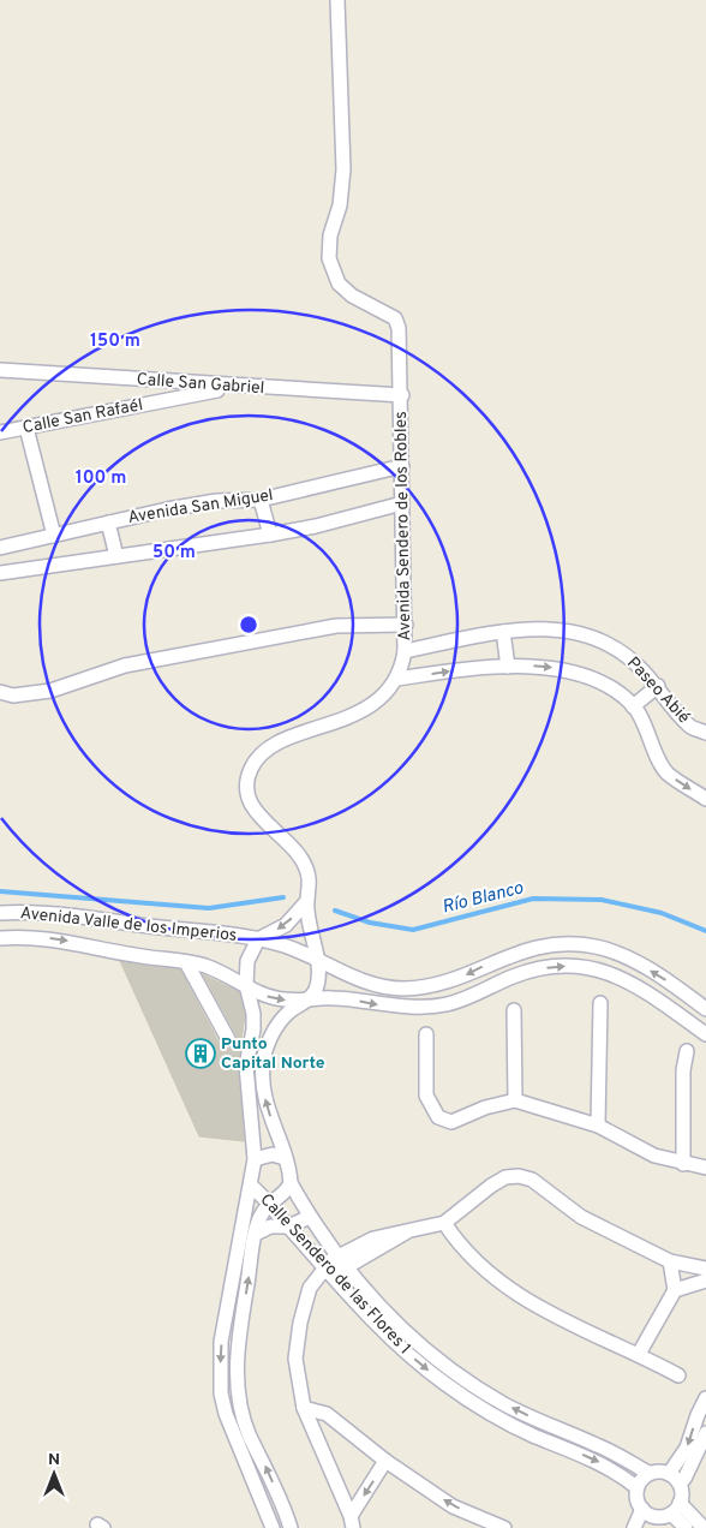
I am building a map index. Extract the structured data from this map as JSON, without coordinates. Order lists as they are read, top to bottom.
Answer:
{
  "streets": {
    "street": [
      "Calle San Gabriel",
      "Calle San Rafaél",
      "Avenida San Miguel",
      "Avenida Sendero de los Robles",
      "Paseo Abié",
      "Avenida Valle de los Imperios",
      "Calle Sendero de las Flores 1"
    ]
  },
  "crossings": [
    ["Calle San Gabriel", "Calle San Rafaél"],
    ["Calle San Gabriel", "Avenida Sendero de los Robles"],
    ["Avenida San Miguel", "Avenida Sendero de los Robles"],
    ["Avenida Sendero de los Robles", "Paseo Abié"],
    ["Avenida Sendero de los Robles", "Avenida Valle de los Imperios"]
  ],
  "water": ["Río Blanco"],
  "places": {
    "building": ["Punto Capital Norte"]
  },
  "north": "top",
  "rings": ["150 m", "100 m", "50 m"]
}
